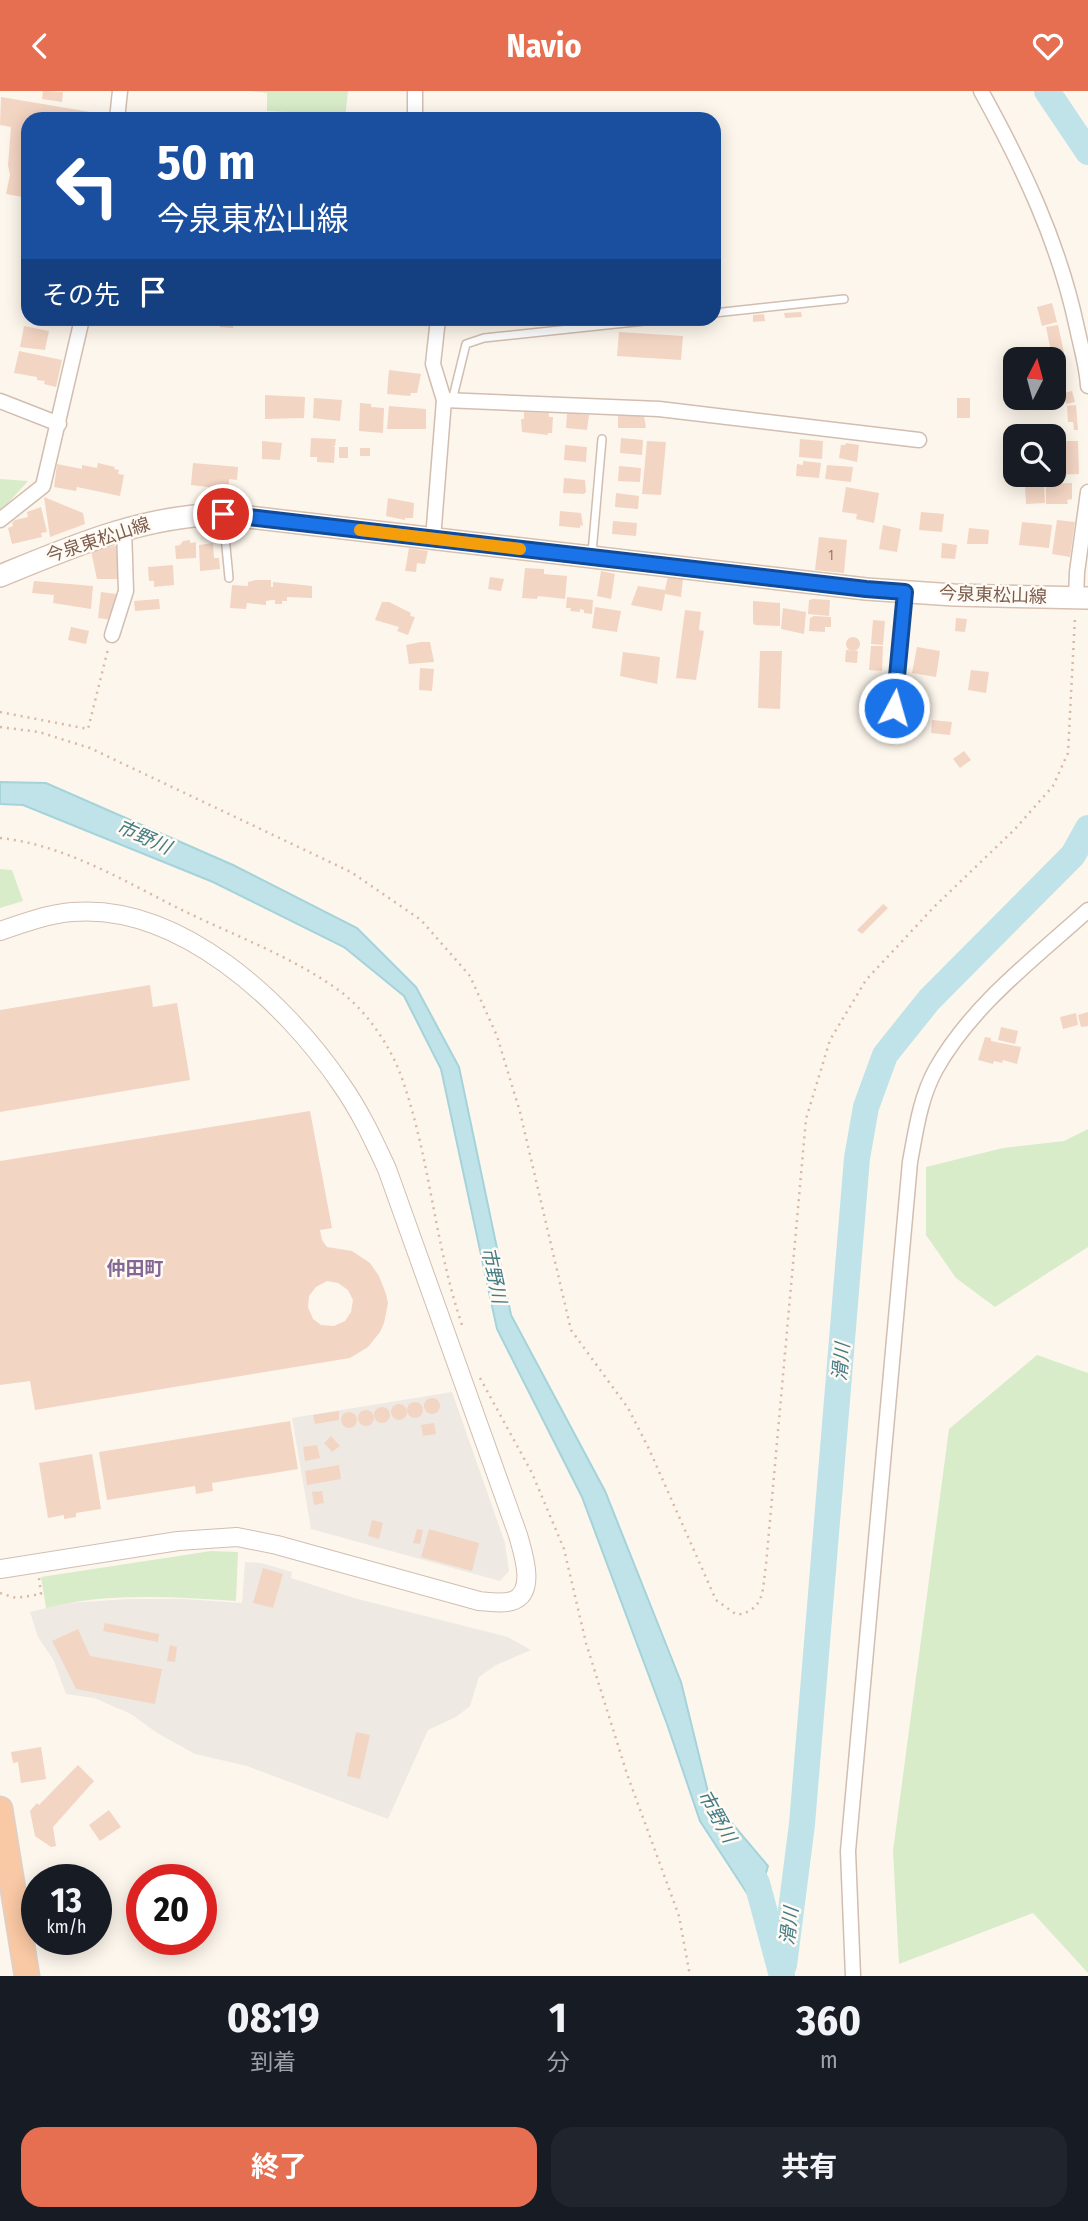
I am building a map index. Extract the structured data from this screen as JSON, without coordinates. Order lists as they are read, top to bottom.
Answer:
{
  "streets": {
    "main road": ["今泉東松山線"]
  },
  "districts": ["仲田町"],
  "water": ["市野川", "滑川"],
  "house_numbers": ["1"],
  "north": "top",
  "page": {
    "header": "Navio",
    "turn": ["50 m", "今泉東松山線"],
    "then": "その先",
    "speed": "13 km/h",
    "limit": "20",
    "eta": [
      "08:19",
      "到着",
      "1",
      "分",
      "360",
      "m"
    ],
    "buttons": ["終了", "共有"]
  }
}
